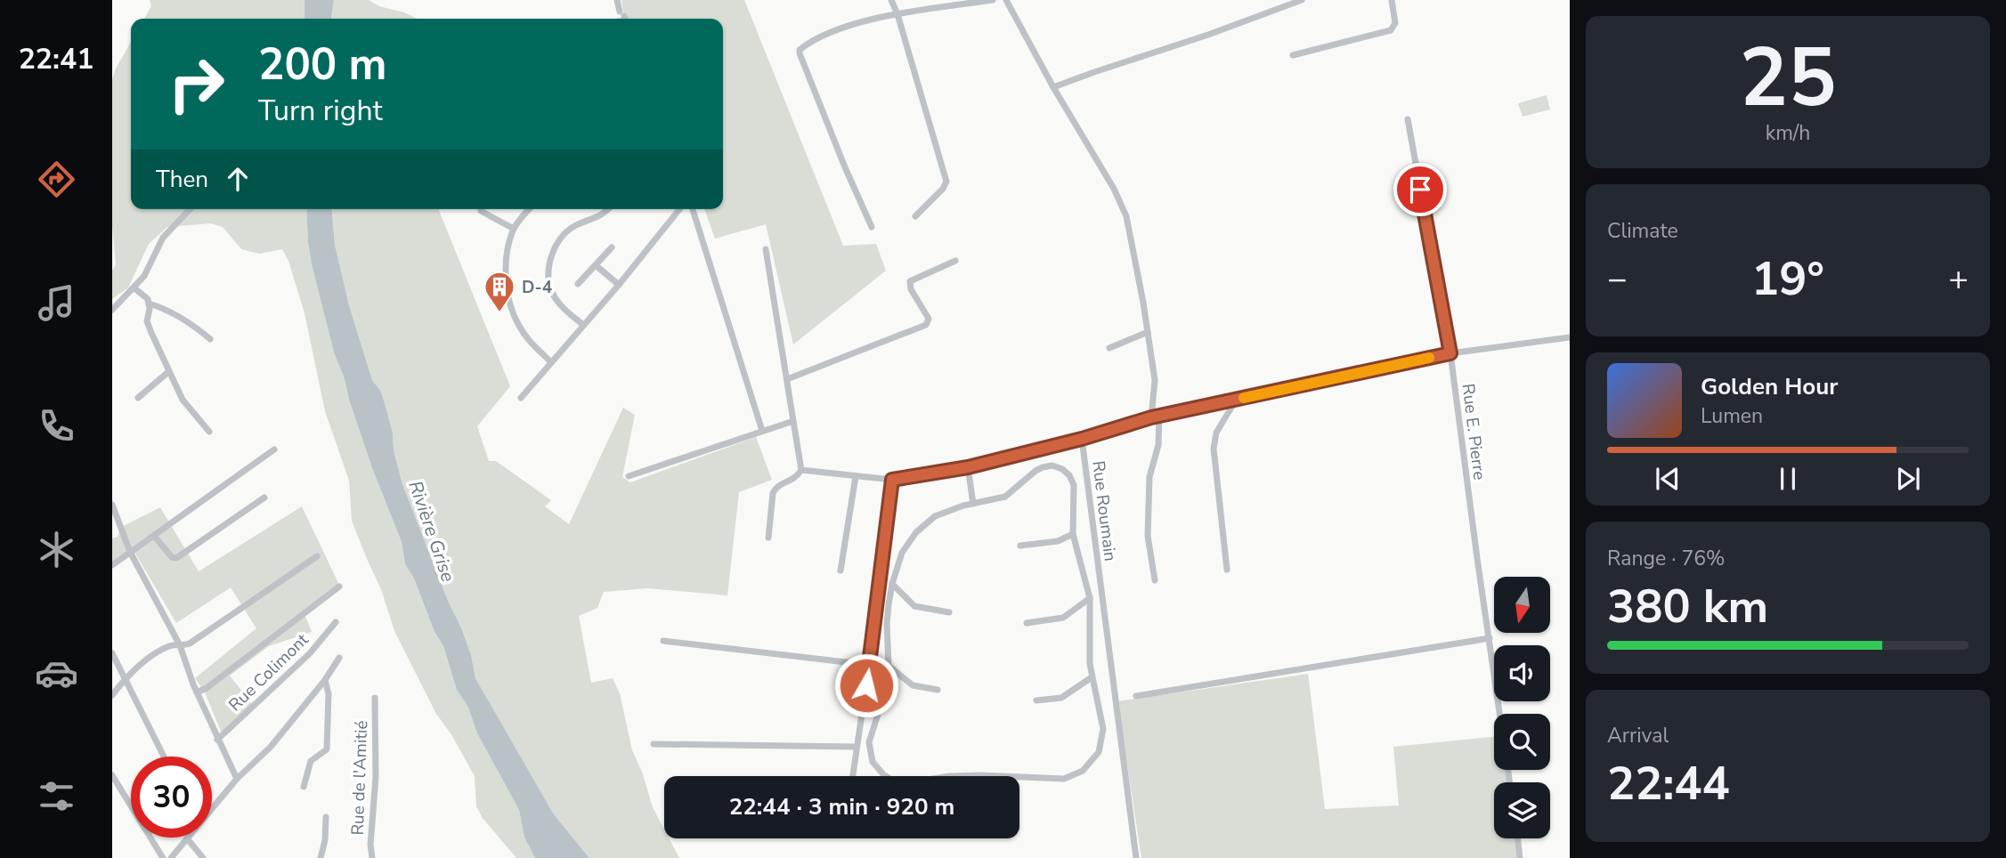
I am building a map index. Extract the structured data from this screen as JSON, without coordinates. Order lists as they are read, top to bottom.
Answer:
{
  "streets": {
    "street": [
      "Rue E. Pierre",
      "Rue Roumain",
      "Rue Colimont",
      "Rue de l'Amitié"
    ]
  },
  "crossings": [
    ["Rue E. Pierre", "Rue Roumain"]
  ],
  "water": ["Rivière Grise"],
  "places": {
    "building": ["D-4"]
  },
  "north": "bottom",
  "page": {
    "tabs": "22:41",
    "tile": [
      ["25", "km/h"],
      "Climate",
      ["Range · 76%", "380 km"],
      ["Arrival", "22:44"]
    ],
    "turn": ["200 m", "Turn right"],
    "then": "Then",
    "heat": ["−", "19°", "+"],
    "song": ["Golden Hour", "Lumen"],
    "limit": "30",
    "trip": "22:44 · 3 min · 920 m"
  }
}
